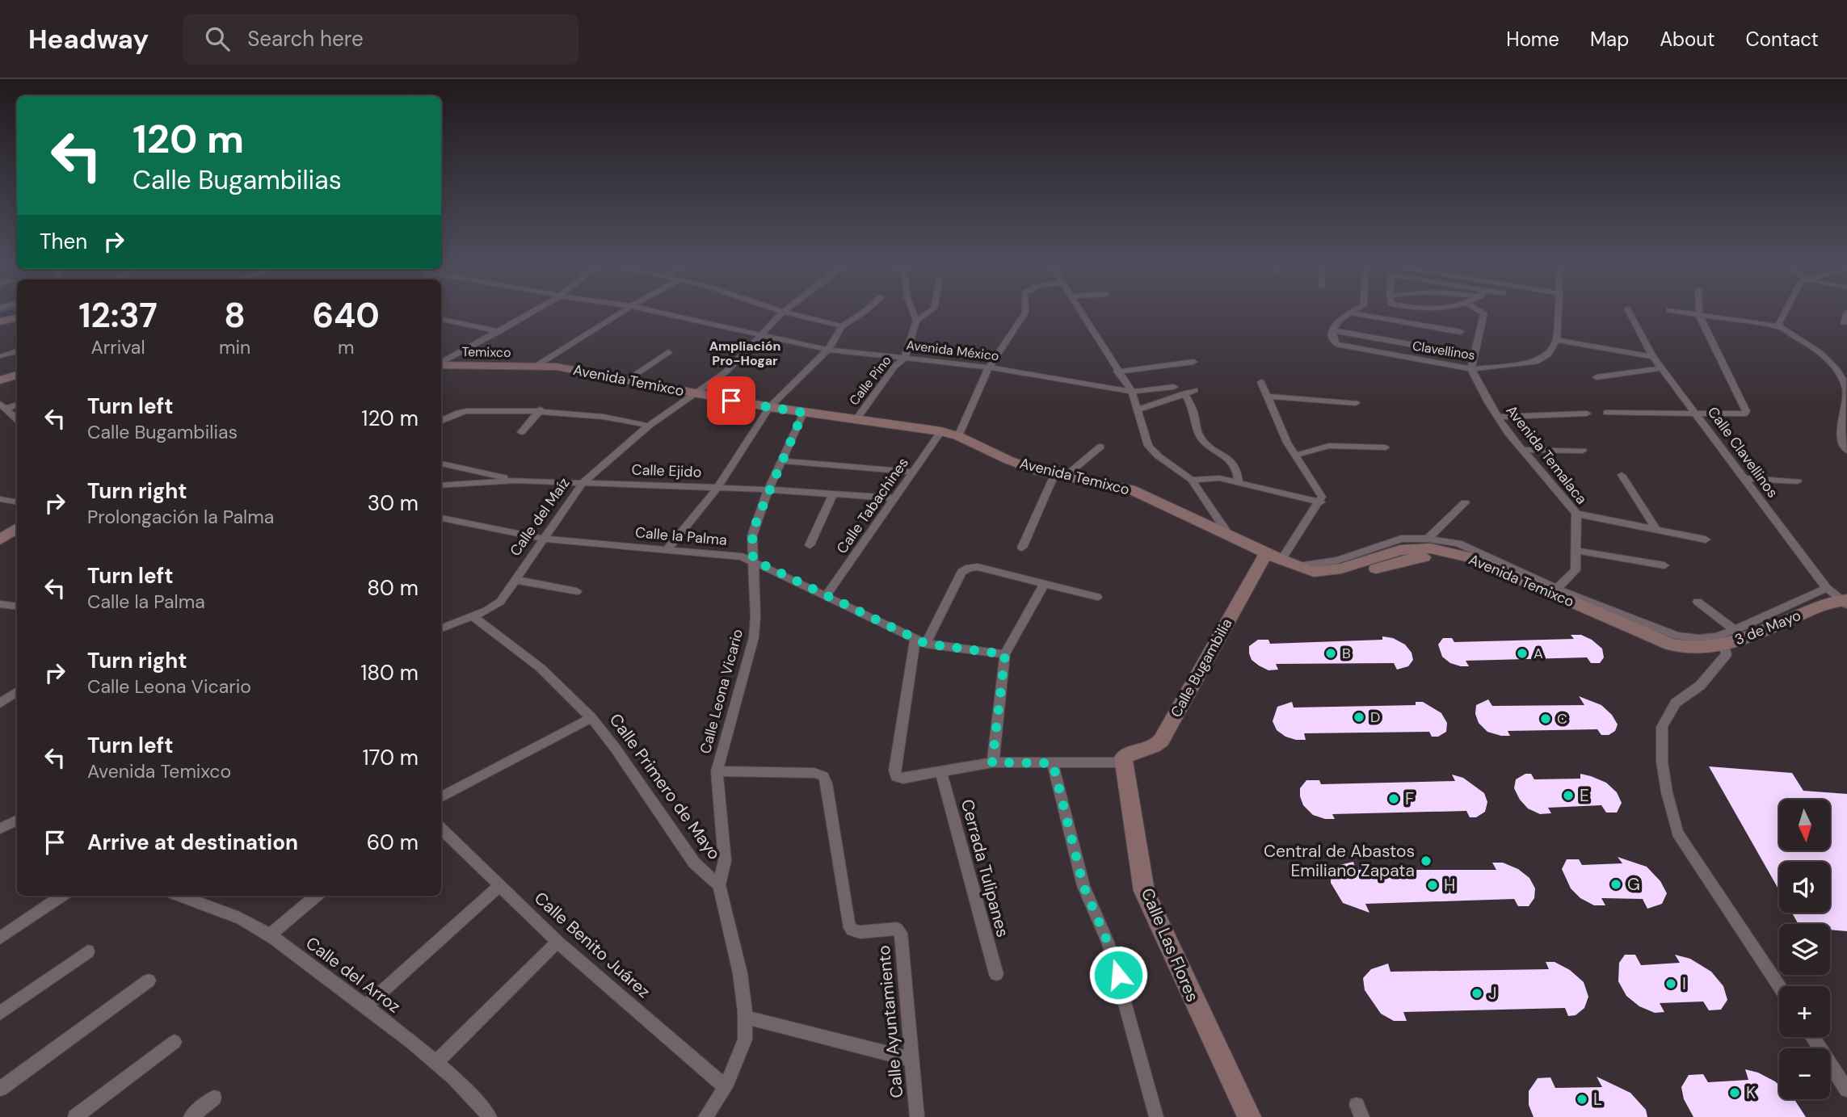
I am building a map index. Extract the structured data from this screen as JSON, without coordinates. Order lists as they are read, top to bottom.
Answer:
{
  "streets": {
    "main road": [
      "Temixco",
      "Avenida Temixco",
      "3 de Mayo",
      "Calle Bugambilia",
      "Calle Las Flores"
    ],
    "street": [
      "Avenida México",
      "Clavellinos",
      "Calle Pino",
      "Calle Clavellinos",
      "Avenida Temalaca",
      "Calle Ejido",
      "Calle Tabachines",
      "Calle del Maíz",
      "Calle la Palma",
      "Calle Leona Vicario",
      "Calle Primero de Mayo",
      "Cerrada Tulipanes",
      "Calle Benito Juárez",
      "Calle del Arroz",
      "Calle Ayuntamiento"
    ]
  },
  "crossings": [
    ["Avenida México", "Calle Pino"],
    ["Avenida México", "Calle del Maíz"],
    ["Clavellinos", "Avenida Temalaca"],
    ["Temixco", "Avenida Temixco"],
    ["Avenida Temixco", "Calle Pino"],
    ["Avenida Temixco", "Calle Tabachines"],
    ["Avenida Temixco", "Calle del Maíz"],
    ["Avenida Temixco", "3 de Mayo"],
    ["Avenida Temixco", "Calle Bugambilia"],
    ["Avenida Temixco", "Calle Leona Vicario"],
    ["Calle Clavellinos", "3 de Mayo"],
    ["Calle Ejido", "Calle Tabachines"],
    ["Calle Ejido", "Calle del Maíz"],
    ["Calle Ejido", "Calle Leona Vicario"],
    ["Calle Tabachines", "Calle la Palma"],
    ["Calle del Maíz", "Calle la Palma"],
    ["Calle del Maíz", "Calle Primero de Mayo"],
    ["Calle la Palma", "Calle Leona Vicario"],
    ["Calle Bugambilia", "Calle Las Flores"],
    ["Calle Leona Vicario", "Calle Primero de Mayo"],
    ["Calle Leona Vicario", "Calle Ayuntamiento"]
  ],
  "districts": ["Ampliación Pro-Hogar"],
  "places": [
    "B",
    "A",
    "D",
    "C",
    "E",
    "F",
    "Central de Abastos Emiliano Zapata",
    "G",
    "H",
    "I",
    "J",
    "K",
    "L"
  ],
  "north": "bottom",
  "page": {
    "header": "Headway",
    "search": "Search here",
    "nav": [
      "Home",
      "Map",
      "About",
      "Contact"
    ],
    "turn": ["120 m", "Calle Bugambilias"],
    "then": "Then",
    "eta": [
      "12:37",
      "Arrival",
      "8",
      "min",
      "640",
      "m"
    ],
    "list": [
      {
        "name": "Turn left",
        "note": "Calle Bugambilias",
        "value": "120 m"
      },
      {
        "name": "Turn right",
        "note": "Prolongación la Palma",
        "value": "30 m"
      },
      {
        "name": "Turn left",
        "note": "Calle la Palma",
        "value": "80 m"
      },
      {
        "name": "Turn right",
        "note": "Calle Leona Vicario",
        "value": "180 m"
      },
      {
        "name": "Turn left",
        "note": "Avenida Temixco",
        "value": "170 m"
      },
      {
        "name": "Arrive at destination",
        "value": "60 m"
      }
    ],
    "map_buttons": ["+", "−"]
  }
}
